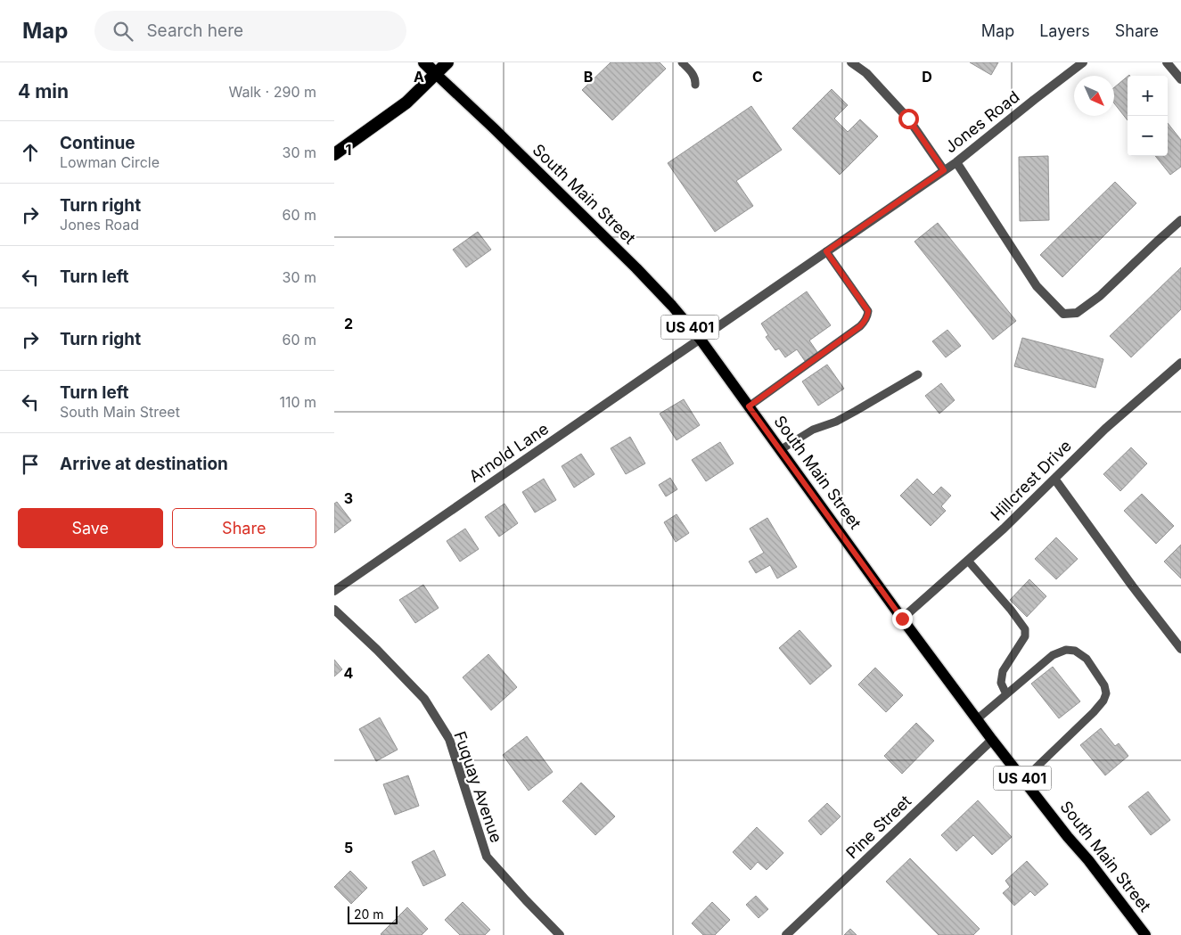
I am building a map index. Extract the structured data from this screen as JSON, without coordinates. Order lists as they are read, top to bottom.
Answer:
{
  "streets": {
    "highway": ["South Main Street", "US 401"],
    "street": [
      "Jones Road",
      "Arnold Lane",
      "Hillcrest Drive",
      "Fuquay Avenue",
      "Pine Street"
    ]
  },
  "crossings": [
    ["Jones Road", "South Main Street"],
    ["Jones Road", "Arnold Lane"],
    ["South Main Street", "Arnold Lane"],
    ["South Main Street", "Hillcrest Drive"],
    ["South Main Street", "Pine Street"]
  ],
  "scale_bar": "20 m",
  "north": "bottom right",
  "page": {
    "header": "Map",
    "search": "Search here",
    "nav": ["Map", "Layers", "Share"],
    "heading": ["4 min", "Walk · 290 m"],
    "map_buttons": ["+", "−"],
    "list": [
      ["Continue", "Lowman Circle", "30 m"],
      ["Turn right", "Jones Road", "60 m"],
      ["Turn left", "30 m"],
      ["Turn right", "60 m"],
      ["Turn left", "South Main Street", "110 m"],
      "Arrive at destination"
    ],
    "buttons": ["Save", "Share"],
    "scale": "20 m"
  },
  "grid": {
    "columns": [
      "A",
      "B",
      "C",
      "D"
    ],
    "rows": [
      "1",
      "2",
      "3",
      "4",
      "5"
    ]
  }
}
